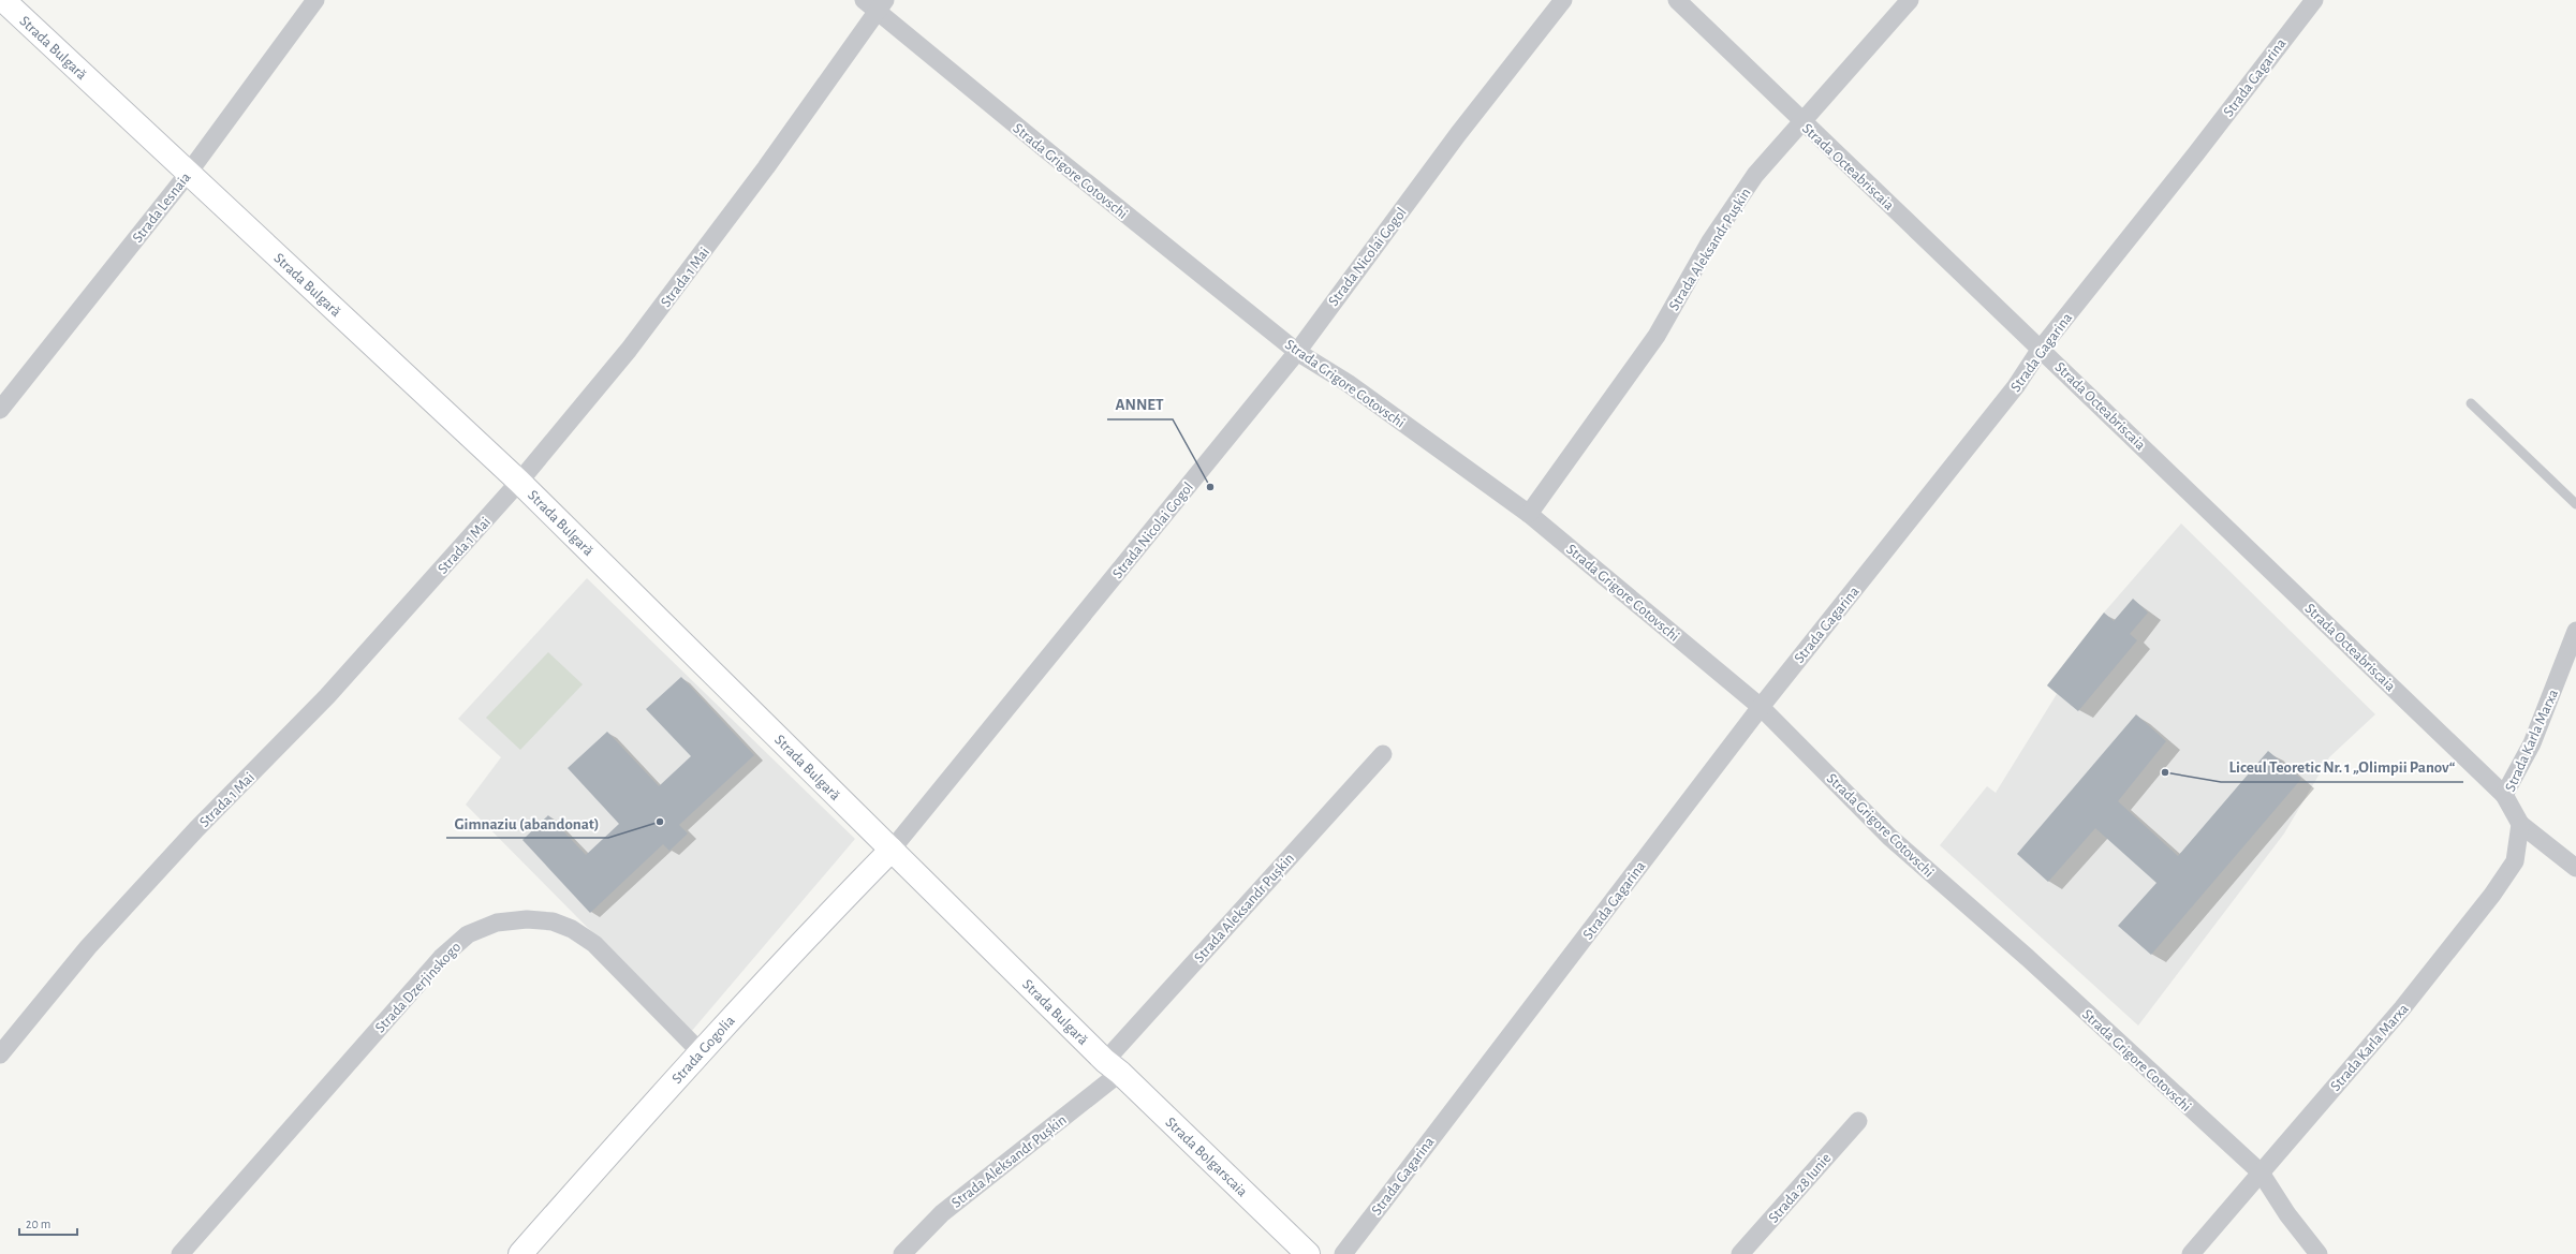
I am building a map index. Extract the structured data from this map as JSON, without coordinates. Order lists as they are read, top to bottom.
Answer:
{
  "streets": {
    "street": [
      "Strada Bulgară",
      "Strada Gagarina",
      "Strada Octeabriscaia",
      "Strada Grigore Cotovschi",
      "Strada Lesnaia",
      "Strada Aleksandr Pușkin",
      "Strada Nicolai Gogol",
      "Strada 1 Mai",
      "Strada Karla Marxa",
      "Strada Dzerjinskogo",
      "Strada Gogolia",
      "Strada Bolgarscaia",
      "Strada 28 Iunie"
    ]
  },
  "crossings": [
    ["Strada Bulgară", "Strada Lesnaia"],
    ["Strada Bulgară", "Strada Aleksandr Pușkin"],
    ["Strada Bulgară", "Strada Nicolai Gogol"],
    ["Strada Bulgară", "Strada 1 Mai"],
    ["Strada Bulgară", "Strada Gogolia"],
    ["Strada Bulgară", "Strada Bolgarscaia"],
    ["Strada Gagarina", "Strada Octeabriscaia"],
    ["Strada Gagarina", "Strada Grigore Cotovschi"],
    ["Strada Octeabriscaia", "Strada Aleksandr Pușkin"],
    ["Strada Octeabriscaia", "Strada Karla Marxa"],
    ["Strada Grigore Cotovschi", "Strada Aleksandr Pușkin"],
    ["Strada Grigore Cotovschi", "Strada Nicolai Gogol"],
    ["Strada Grigore Cotovschi", "Strada 1 Mai"],
    ["Strada Grigore Cotovschi", "Strada Karla Marxa"],
    ["Strada Aleksandr Pușkin", "Strada Bolgarscaia"],
    ["Strada Nicolai Gogol", "Strada Gogolia"],
    ["Strada Dzerjinskogo", "Strada Gogolia"]
  ],
  "places": ["ANNET", "Liceul Teoretic Nr. 1 „Olimpii Panov“", "Gimnaziu (abandonat)"],
  "scale_bar": "20 m"
}
